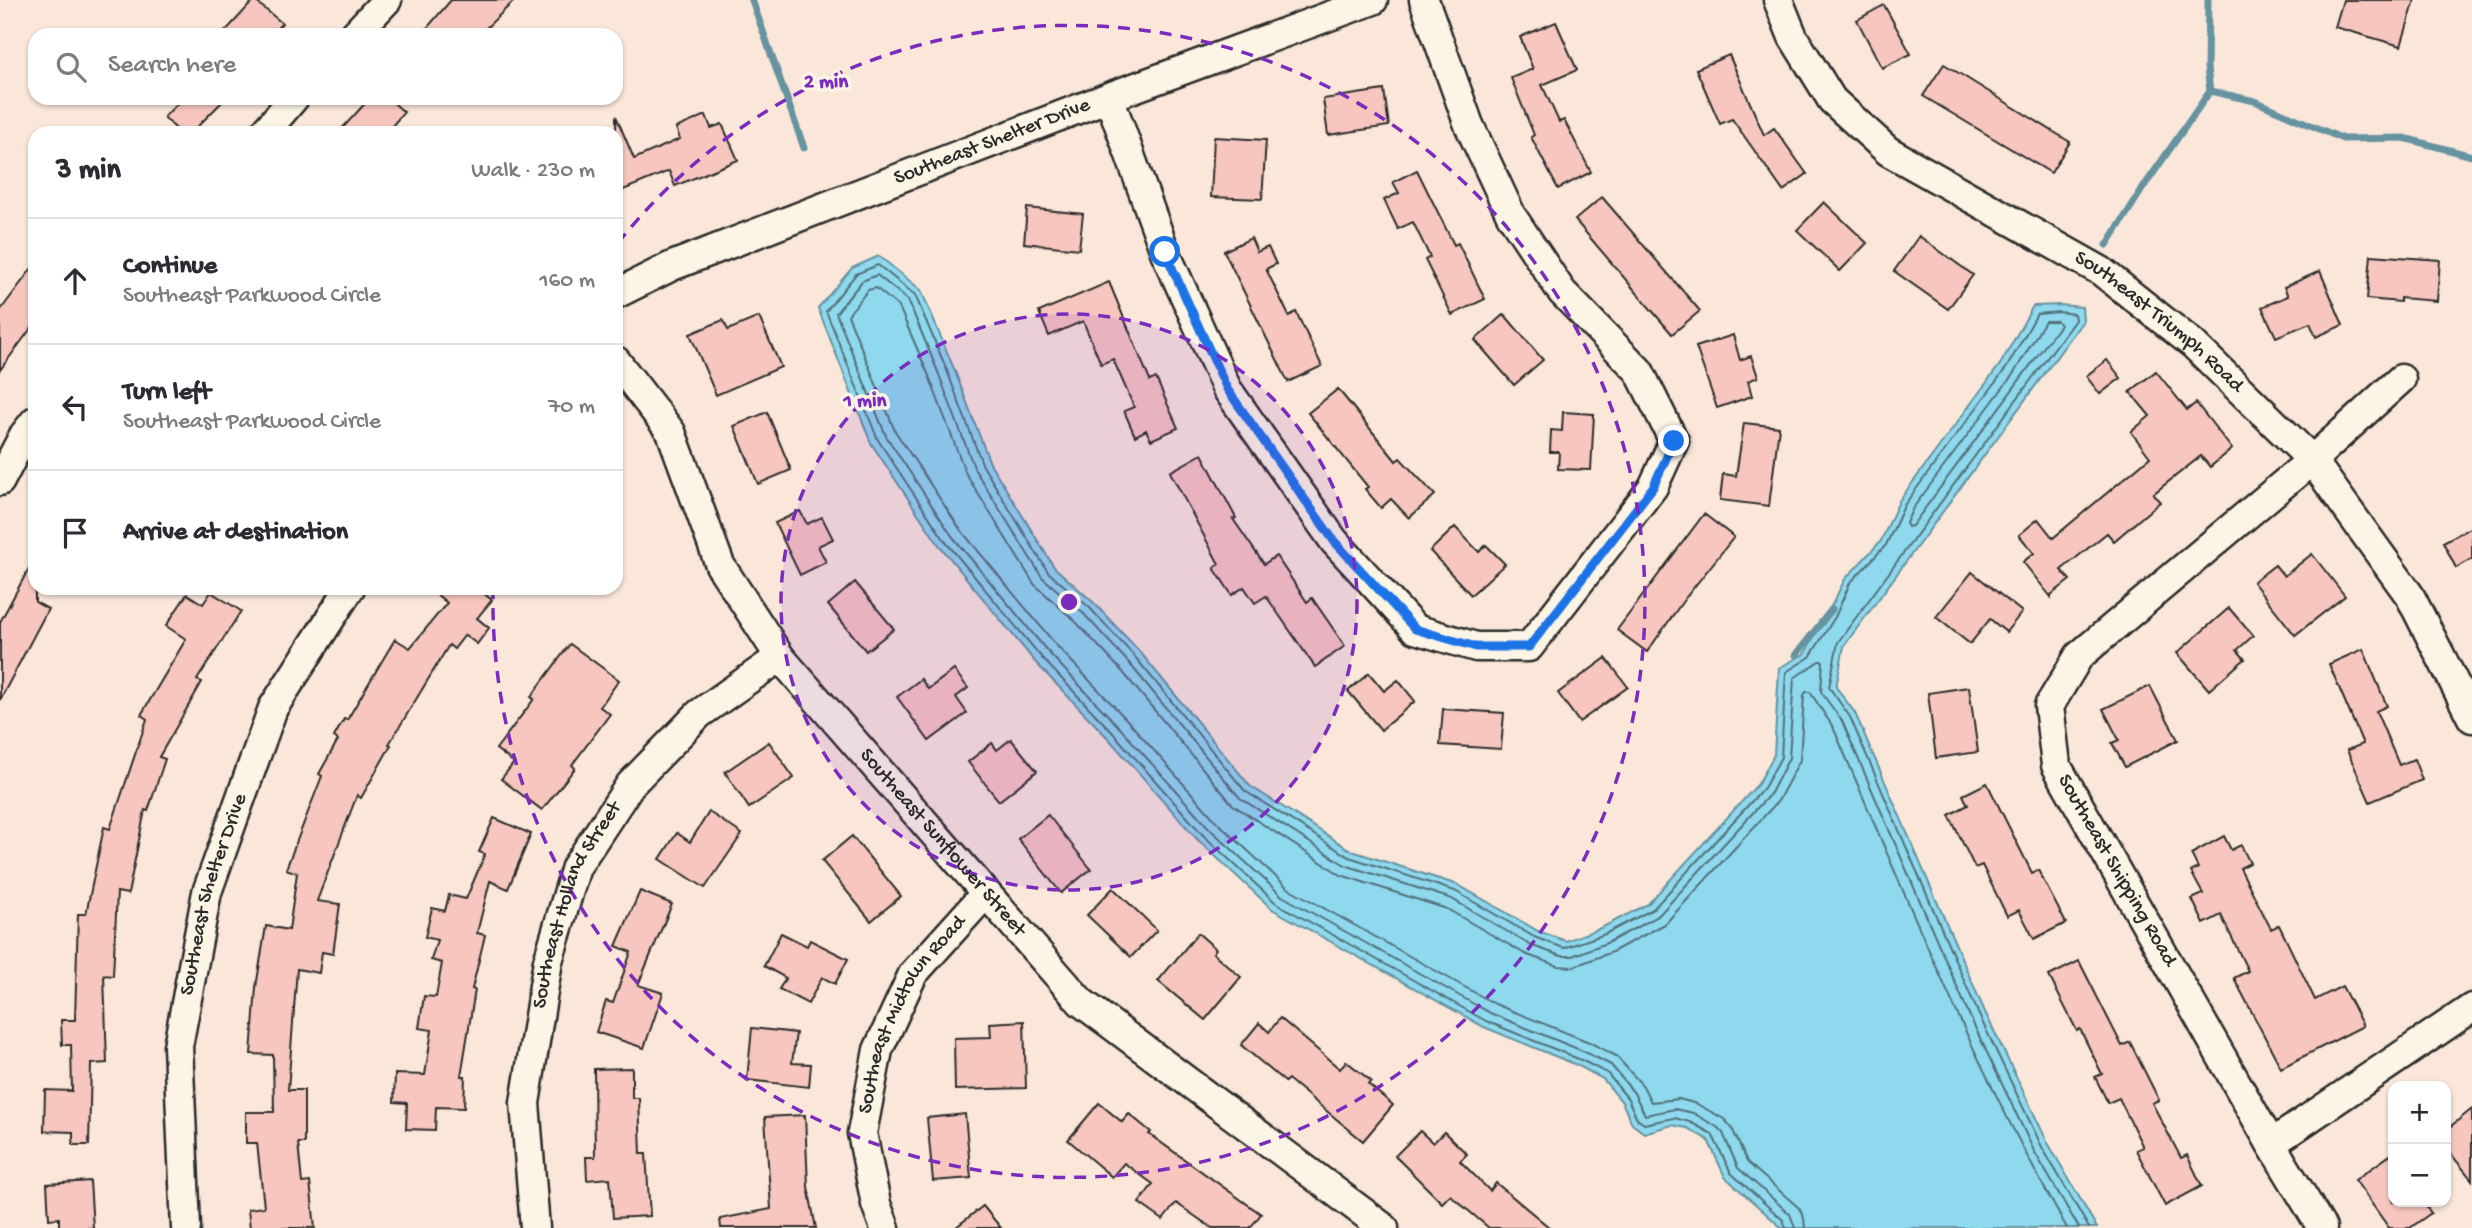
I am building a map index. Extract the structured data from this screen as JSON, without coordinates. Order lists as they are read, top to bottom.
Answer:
{
  "streets": {
    "street": [
      "Southeast Shelter Drive",
      "Southeast Triumph Road",
      "Southeast Sunflower Street",
      "Southeast Shipping Road",
      "Southeast Holland Street",
      "Southeast Midtown Road"
    ]
  },
  "crossings": [
    ["Southeast Triumph Road", "Southeast Shipping Road"],
    ["Southeast Sunflower Street", "Southeast Holland Street"],
    ["Southeast Sunflower Street", "Southeast Midtown Road"]
  ],
  "page": {
    "search": "Search here",
    "heading": ["3 min", "Walk · 230 m"],
    "list": [
      ["Continue", "Southeast Parkwood Circle", "160 m"],
      ["Turn left", "Southeast Parkwood Circle", "70 m"],
      "Arrive at destination"
    ],
    "map_buttons": ["+", "−"]
  },
  "rings": ["2 min", "1 min"]
}
